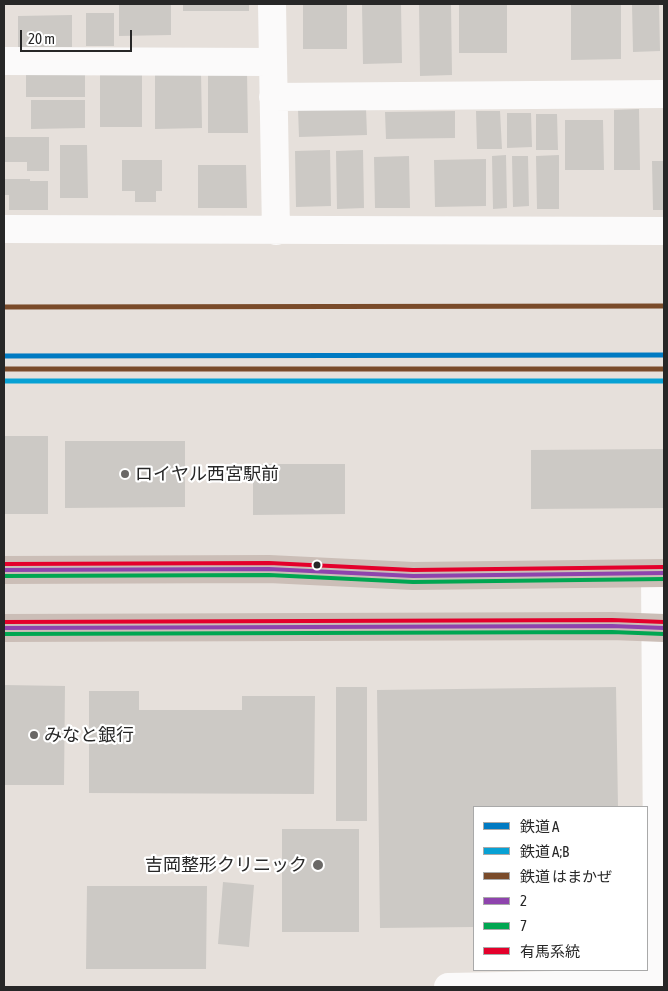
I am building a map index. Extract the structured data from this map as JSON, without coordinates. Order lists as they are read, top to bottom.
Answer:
{
  "places": ["ロイヤル西宮駅前", "みなと銀行", "吉岡整形クリニック"],
  "lines": [
    "rail line はまかぜ",
    "rail line A",
    "rail line A;B",
    "transit line 有馬系統",
    "transit line 2",
    "transit line 7"
  ],
  "legend": [
    "鉄道 A",
    "鉄道 A;B",
    "鉄道 はまかぜ",
    "2",
    "7",
    "有馬系統"
  ],
  "scale_bar": "20 m"
}
